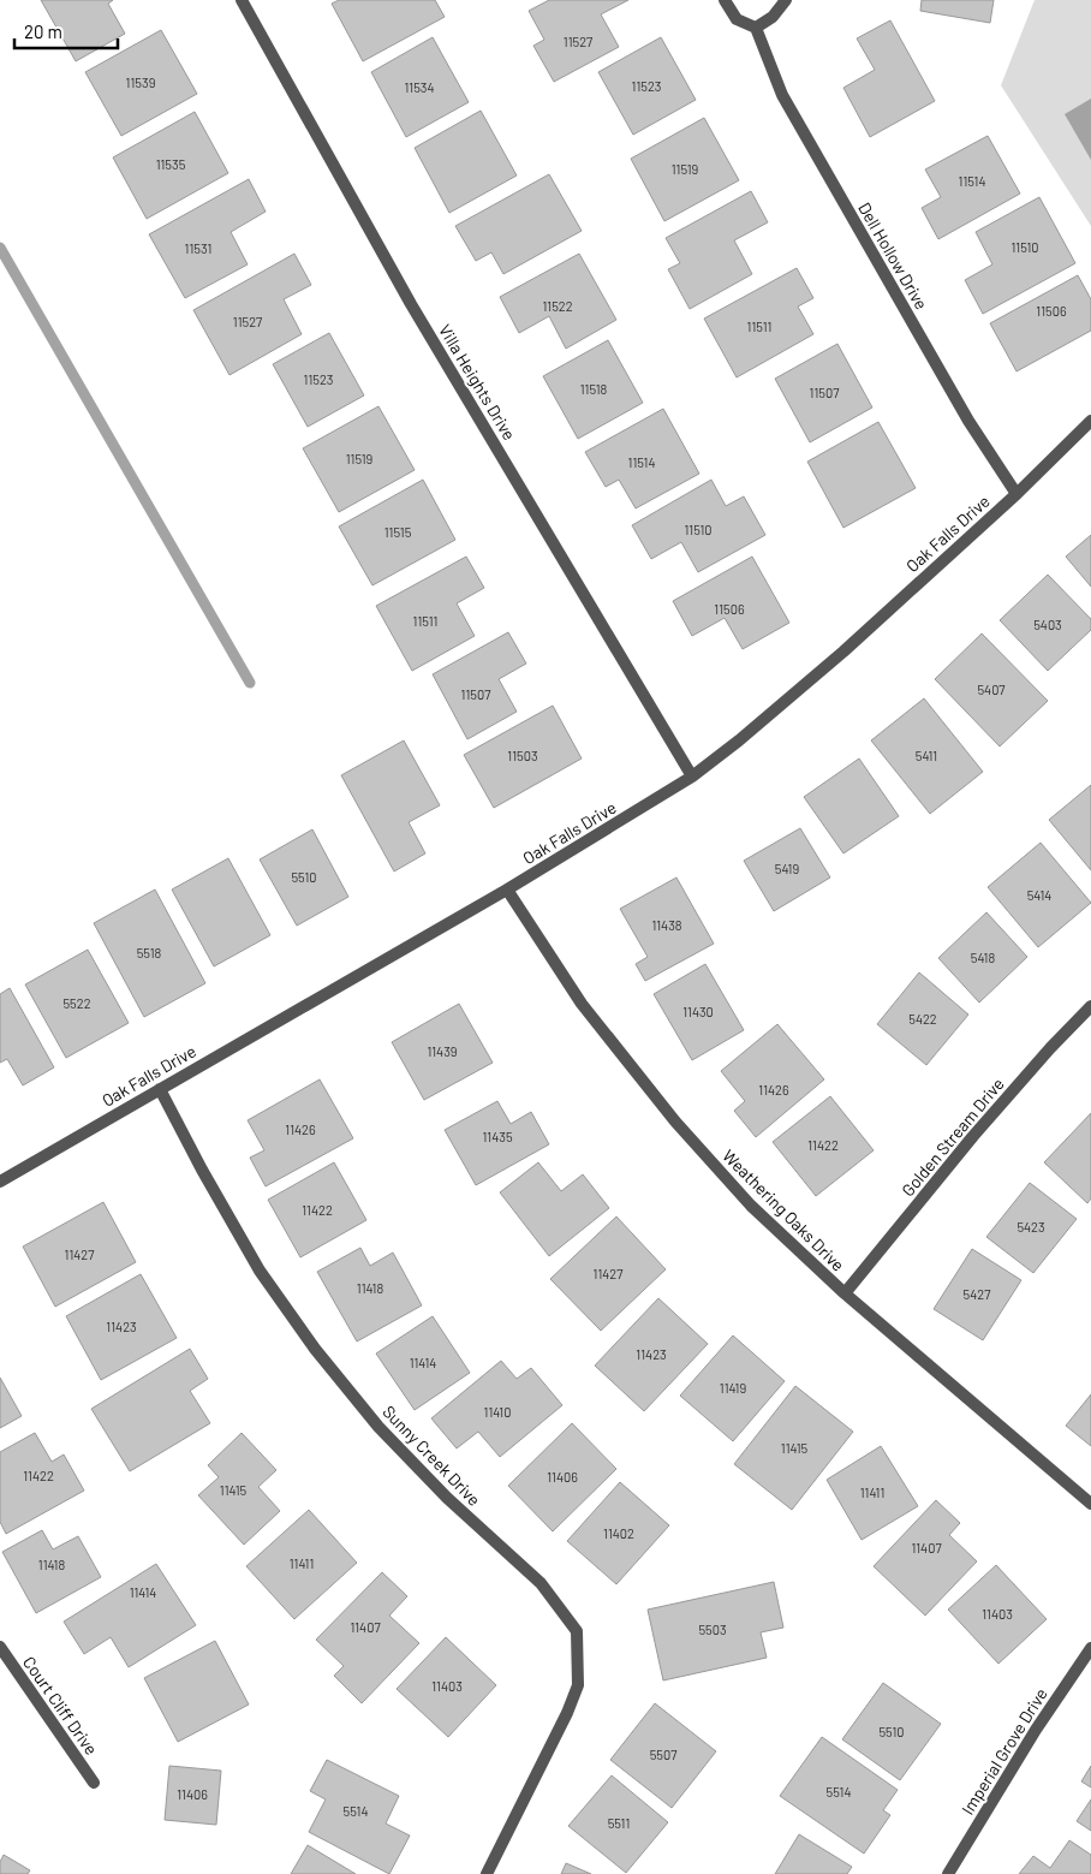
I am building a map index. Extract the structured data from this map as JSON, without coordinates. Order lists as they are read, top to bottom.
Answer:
{
  "streets": {
    "street": [
      "Dell Hollow Drive",
      "Villa Heights Drive",
      "Oak Falls Drive",
      "Golden Stream Drive",
      "Weathering Oaks Drive",
      "Sunny Creek Drive",
      "Court Cliff Drive",
      "Imperial Grove Drive"
    ]
  },
  "crossings": [
    ["Dell Hollow Drive", "Oak Falls Drive"],
    ["Villa Heights Drive", "Oak Falls Drive"],
    ["Oak Falls Drive", "Weathering Oaks Drive"],
    ["Oak Falls Drive", "Sunny Creek Drive"],
    ["Golden Stream Drive", "Weathering Oaks Drive"]
  ],
  "house_numbers": [
    "11527",
    "11539",
    "11523",
    "11534",
    "11535",
    "11519",
    "11514",
    "11510",
    "11531",
    "11522",
    "11506",
    "11527",
    "11511",
    "11523",
    "11518",
    "11507",
    "11519",
    "11514",
    "11510",
    "11515",
    "11506",
    "11511",
    "5403",
    "5407",
    "11507",
    "11503",
    "5411",
    "5419",
    "5510",
    "5414",
    "11438",
    "5518",
    "5418",
    "5522",
    "11430",
    "5422",
    "11439",
    "11426",
    "11426",
    "11435",
    "11422",
    "11422",
    "5423",
    "11427",
    "11427",
    "11418",
    "5427",
    "11423",
    "11423",
    "11414",
    "11419",
    "11410",
    "11415",
    "11422",
    "11406",
    "11415",
    "11411",
    "11402",
    "11407",
    "11411",
    "11418",
    "11414",
    "11403",
    "11407",
    "5503",
    "11403",
    "5510",
    "5507",
    "5514",
    "11406",
    "5514",
    "5511"
  ],
  "scale_bar": "20 m"
}
